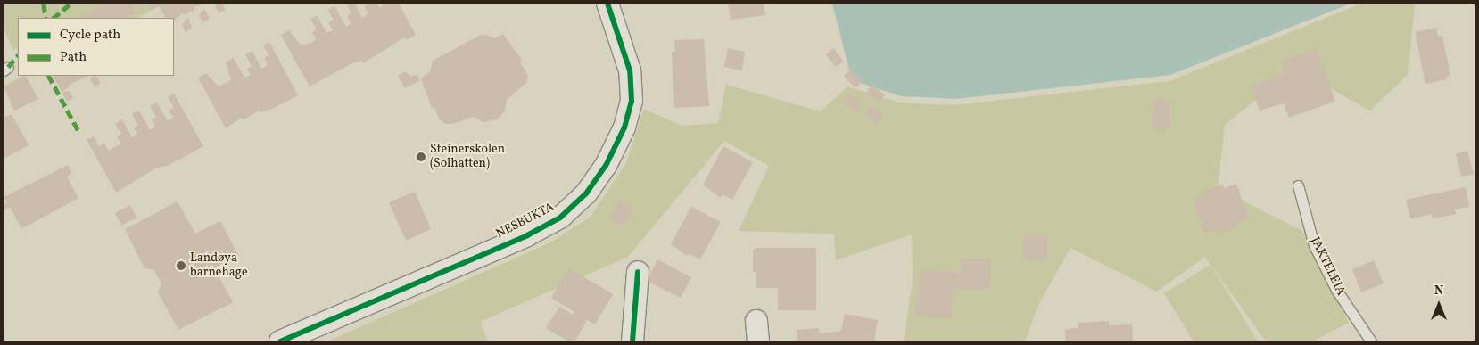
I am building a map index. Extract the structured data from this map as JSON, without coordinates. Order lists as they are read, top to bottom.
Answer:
{
  "streets": {
    "street": ["NESBUKTA"],
    "lane": ["JAKTELEIA"]
  },
  "places": ["Steinerskolen (Solhatten)", "Landøya barnehage"],
  "legend": ["Cycle path", "Path"],
  "north": "top"
}
